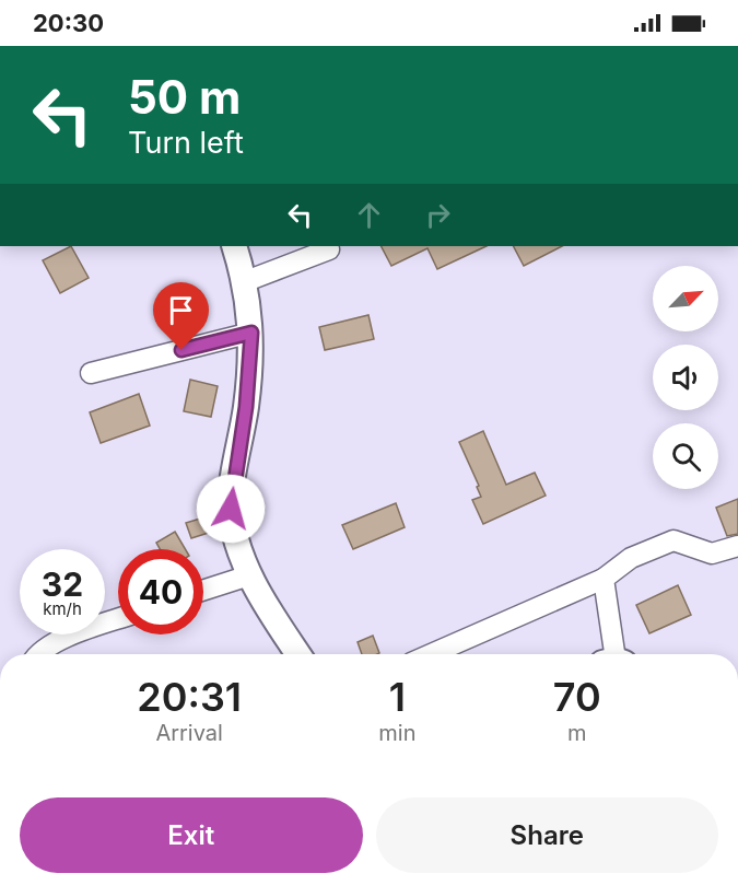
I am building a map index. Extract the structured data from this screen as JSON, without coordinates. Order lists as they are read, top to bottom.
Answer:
{
  "north": "top right",
  "page": {
    "status": "20:30",
    "turn": ["50 m", "Turn left"],
    "speed": "32 km/h",
    "limit": "40",
    "eta": [
      "20:31",
      "Arrival",
      "1",
      "min",
      "70",
      "m"
    ],
    "buttons": ["Exit", "Share"]
  }
}
